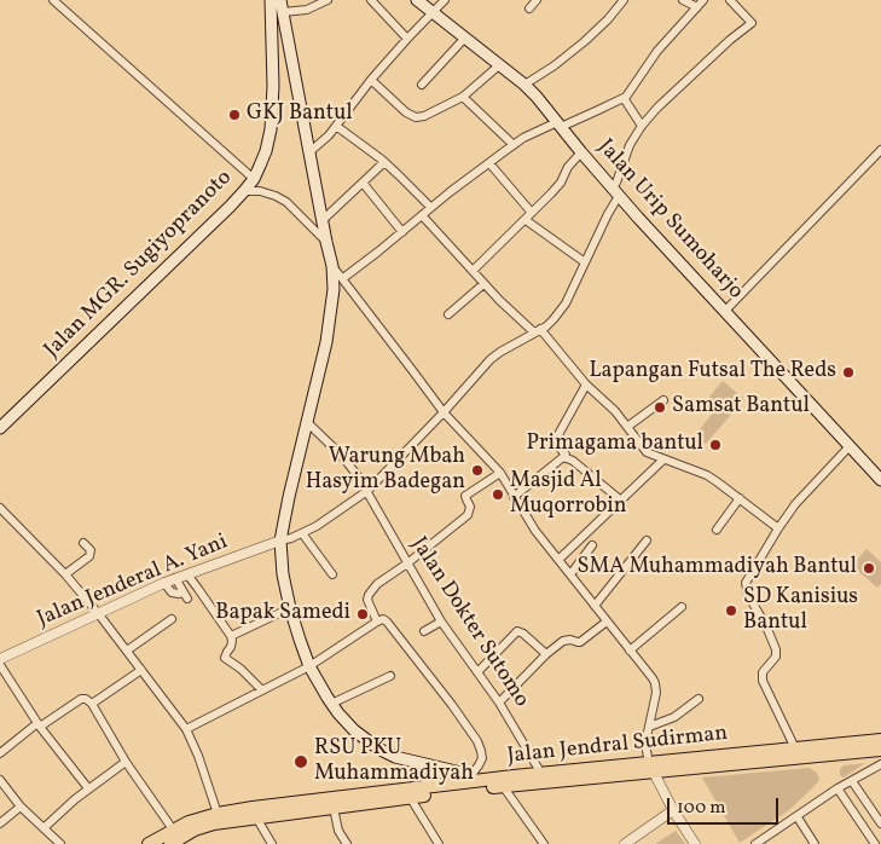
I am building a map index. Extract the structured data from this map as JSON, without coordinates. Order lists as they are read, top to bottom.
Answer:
{
  "streets": {
    "main road": ["Jalan Urip Sumoharjo", "Jalan MGR. Sugiyopranoto", "Jalan Jendral Sudirman"],
    "street": ["Jalan Jenderal A. Yani", "Jalan Dokter Sutomo"]
  },
  "crossings": [
    ["Jalan Dokter Sutomo", "Jalan Jendral Sudirman"]
  ],
  "places": [
    "GKJ Bantul",
    "Lapangan Futsal The Reds",
    "Samsat Bantul",
    "Primagama bantul",
    "Warung Mbah Hasyim Badegan",
    "Masjid Al Muqorrobin",
    "SMA Muhammadiyah Bantul",
    "SD Kanisius Bantul",
    "Bapak Samedi",
    "RSU PKU Muhammadiyah"
  ],
  "scale_bar": "100 m"
}
